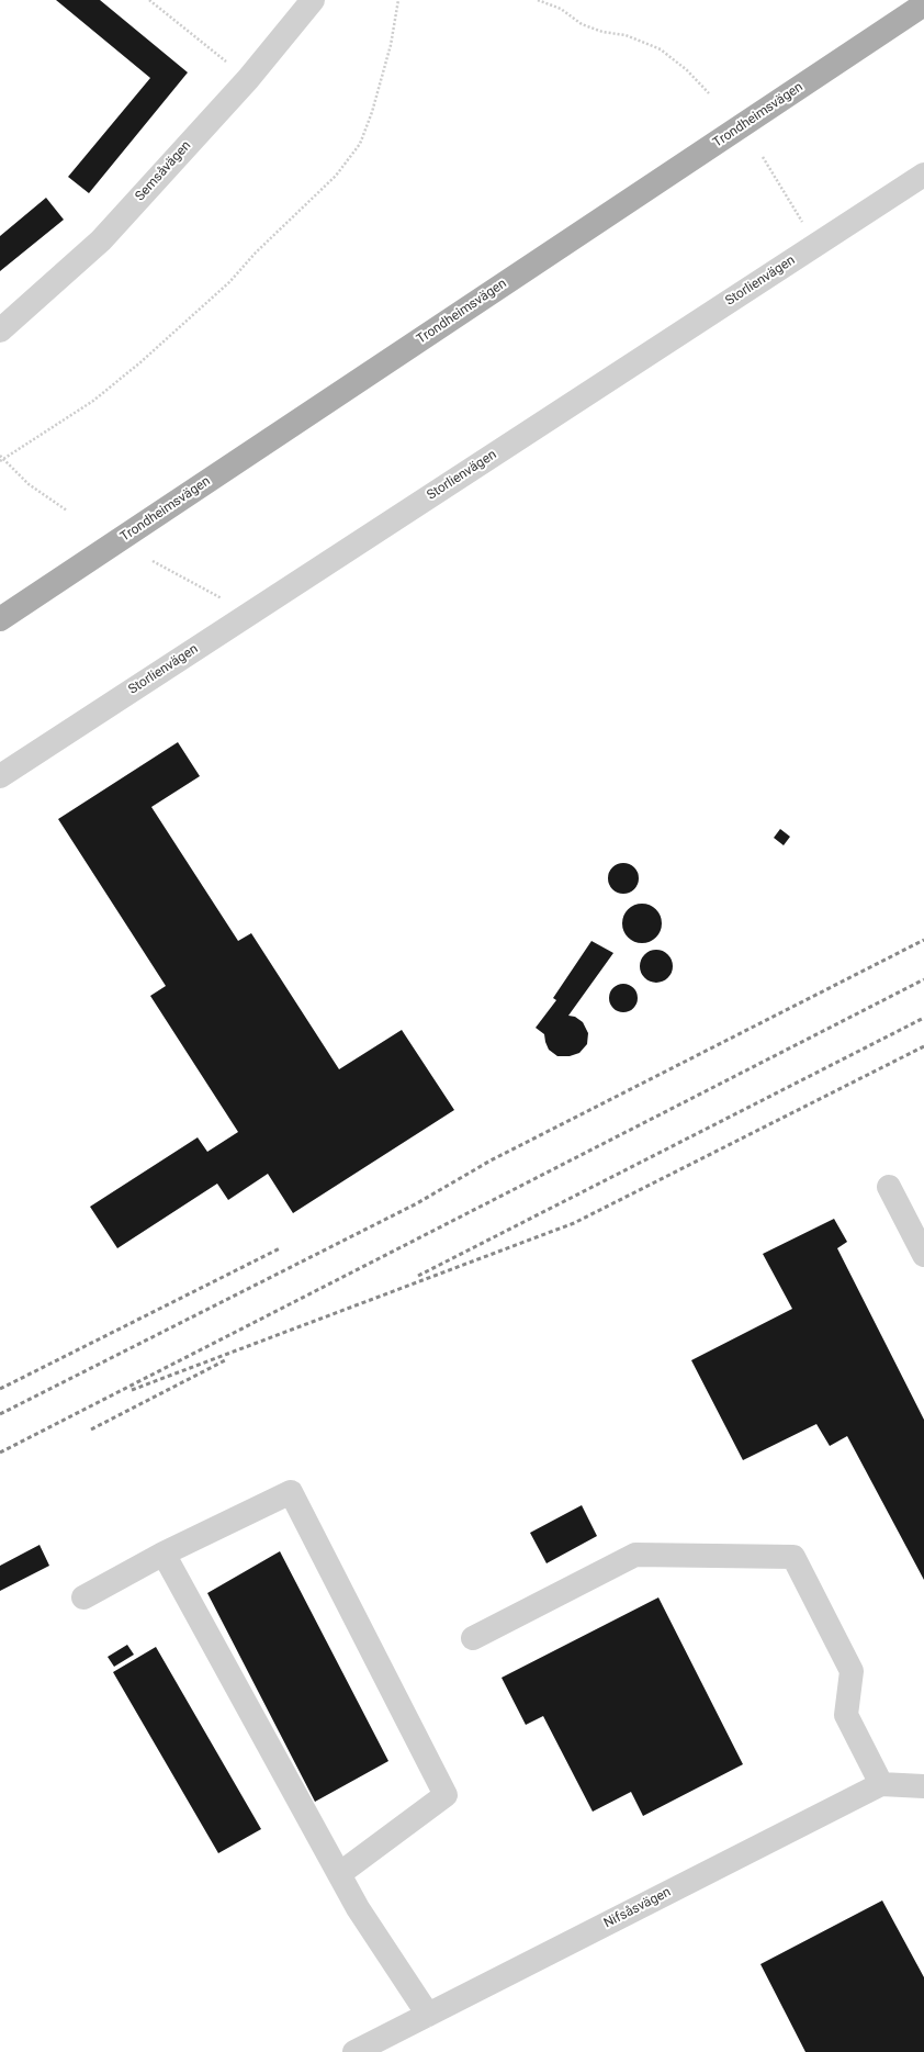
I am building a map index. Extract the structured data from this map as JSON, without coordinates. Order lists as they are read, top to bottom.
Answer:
{
  "streets": {
    "main road": ["Trondheimsvägen"],
    "street": ["Semsåvägen", "Storlienvägen", "Nifsåsvägen"]
  }
}
